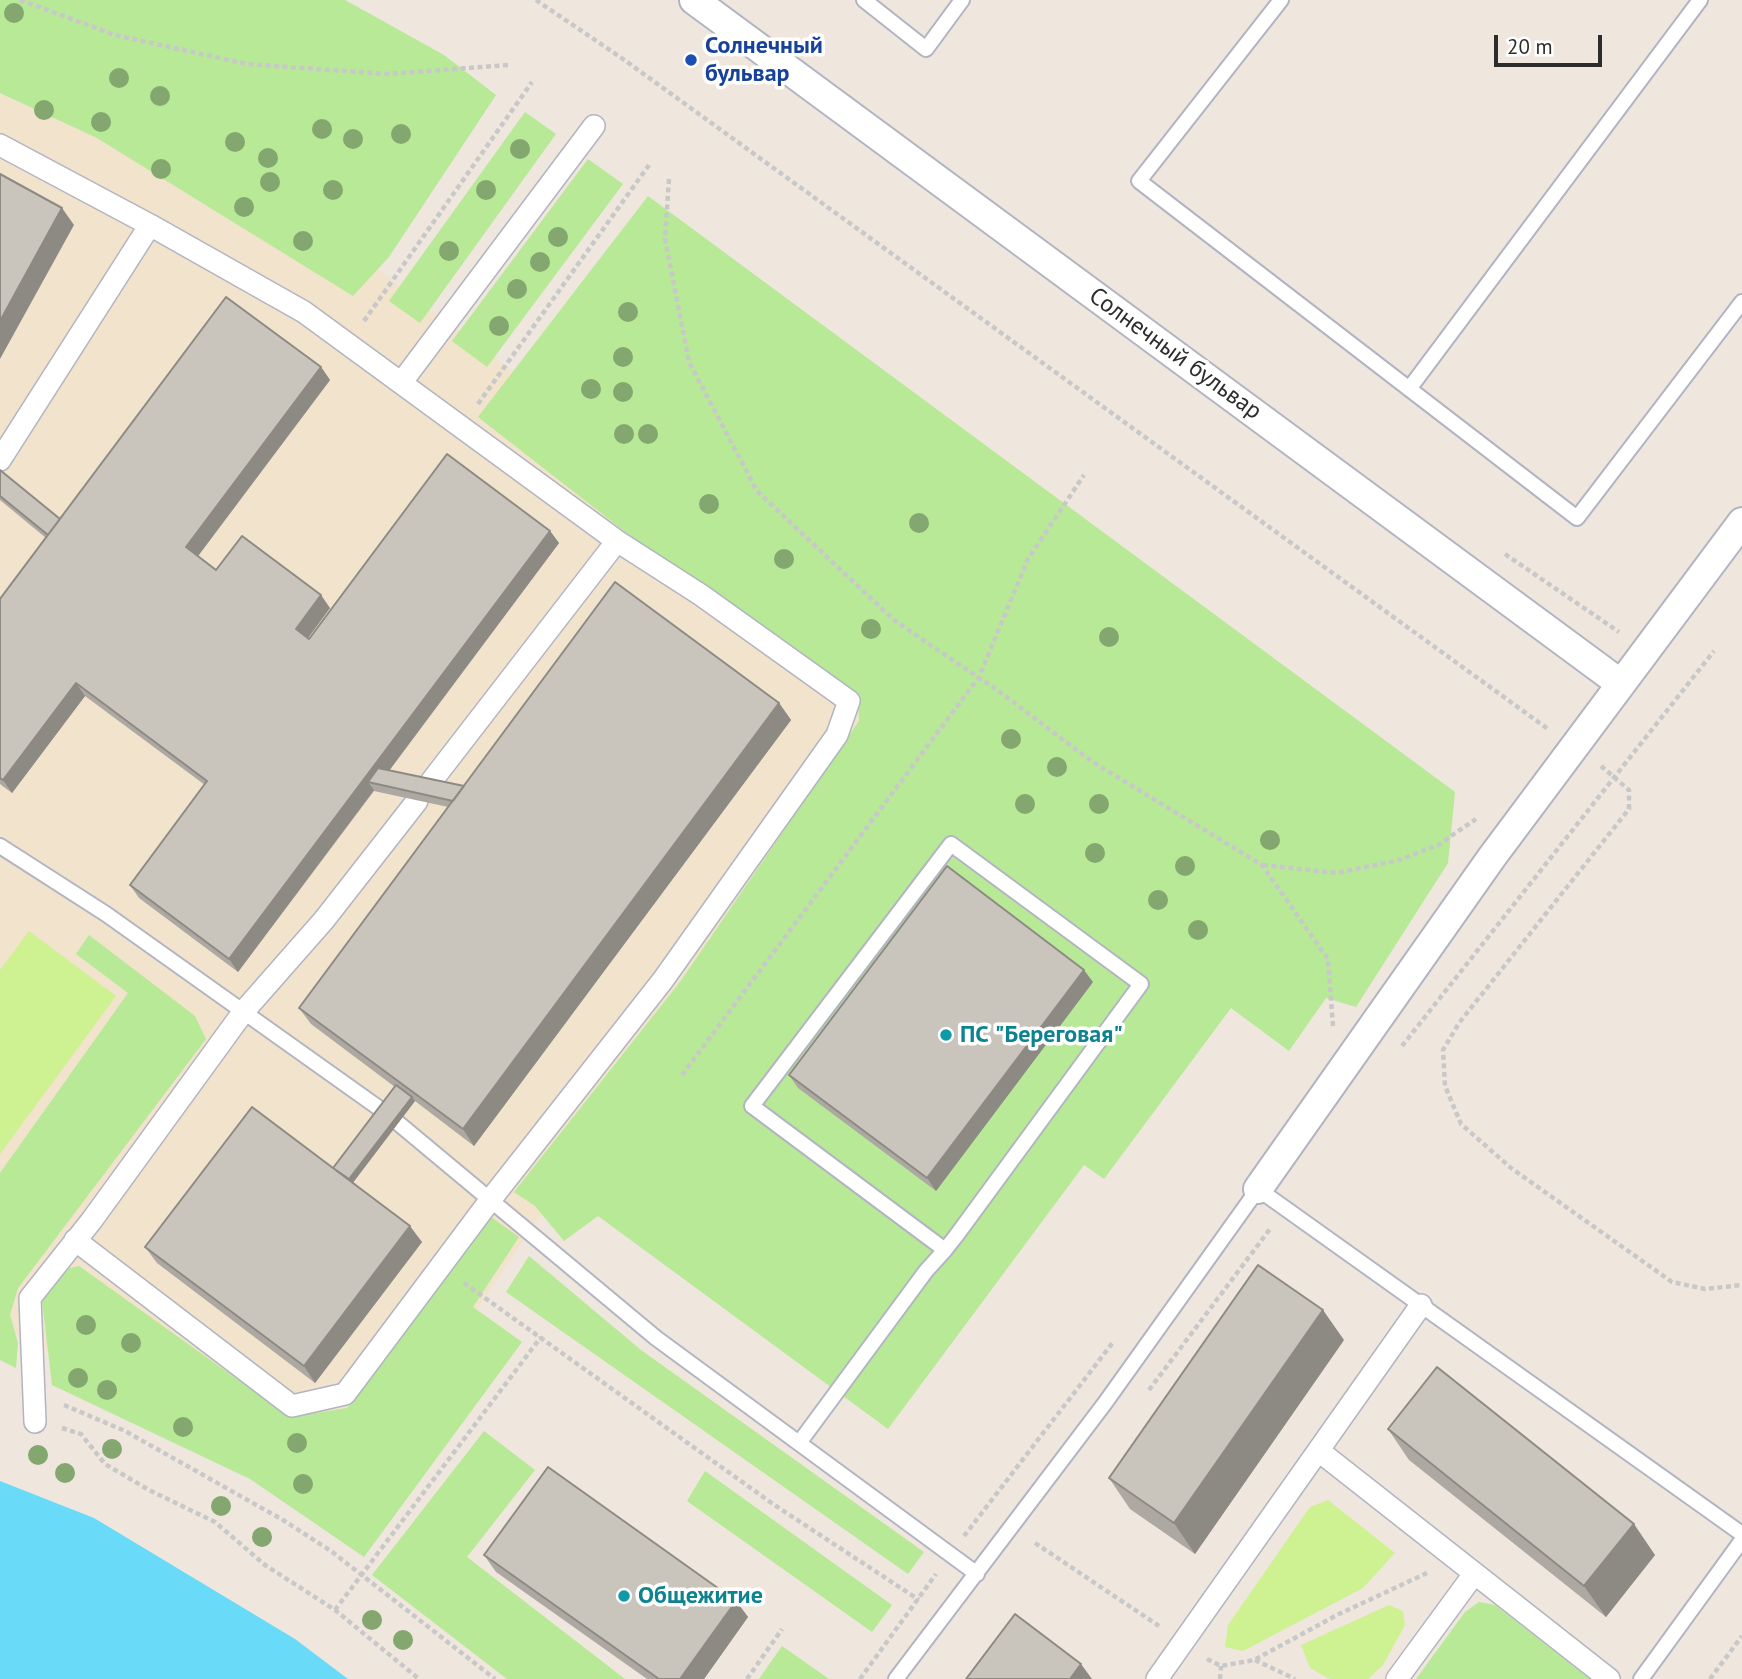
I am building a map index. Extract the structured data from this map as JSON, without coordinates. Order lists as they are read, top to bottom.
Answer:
{
  "streets": {
    "street": ["Солнечный бульвар"]
  },
  "places": ["Солнечный бульвар", "ПС \"Береговая\"", "Общежитие"],
  "scale_bar": "20 m"
}
